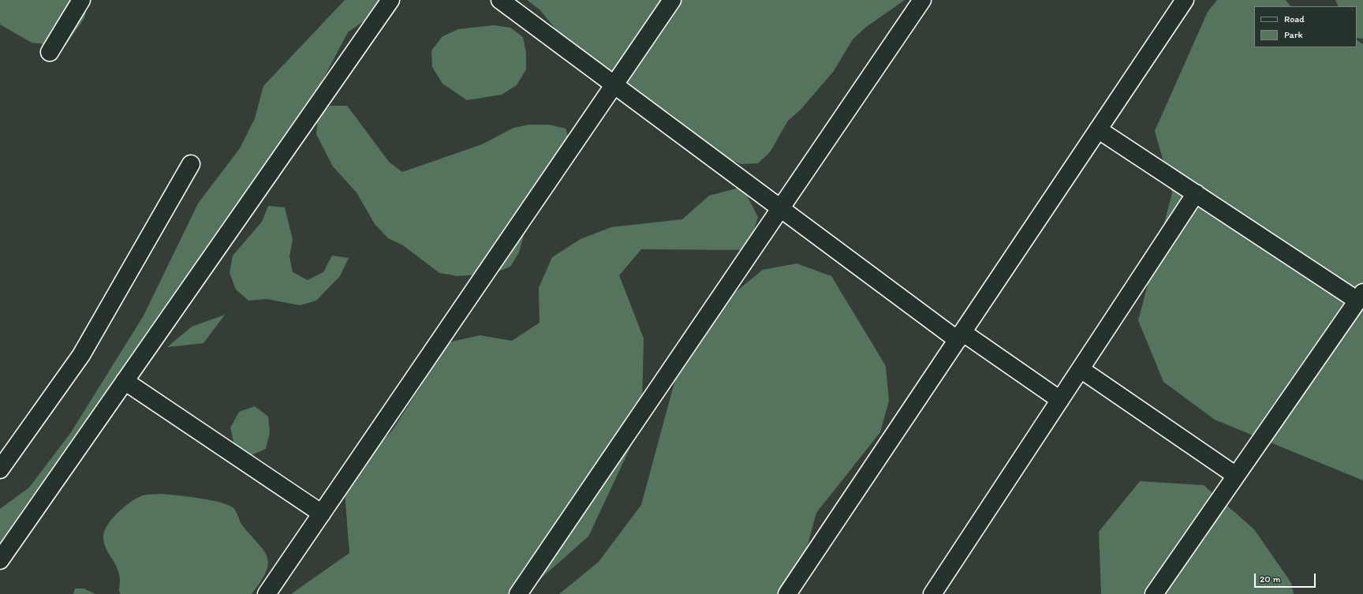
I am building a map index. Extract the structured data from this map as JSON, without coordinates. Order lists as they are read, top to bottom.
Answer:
{
  "legend": ["Road", "Park"],
  "scale_bar": "20 m"
}
